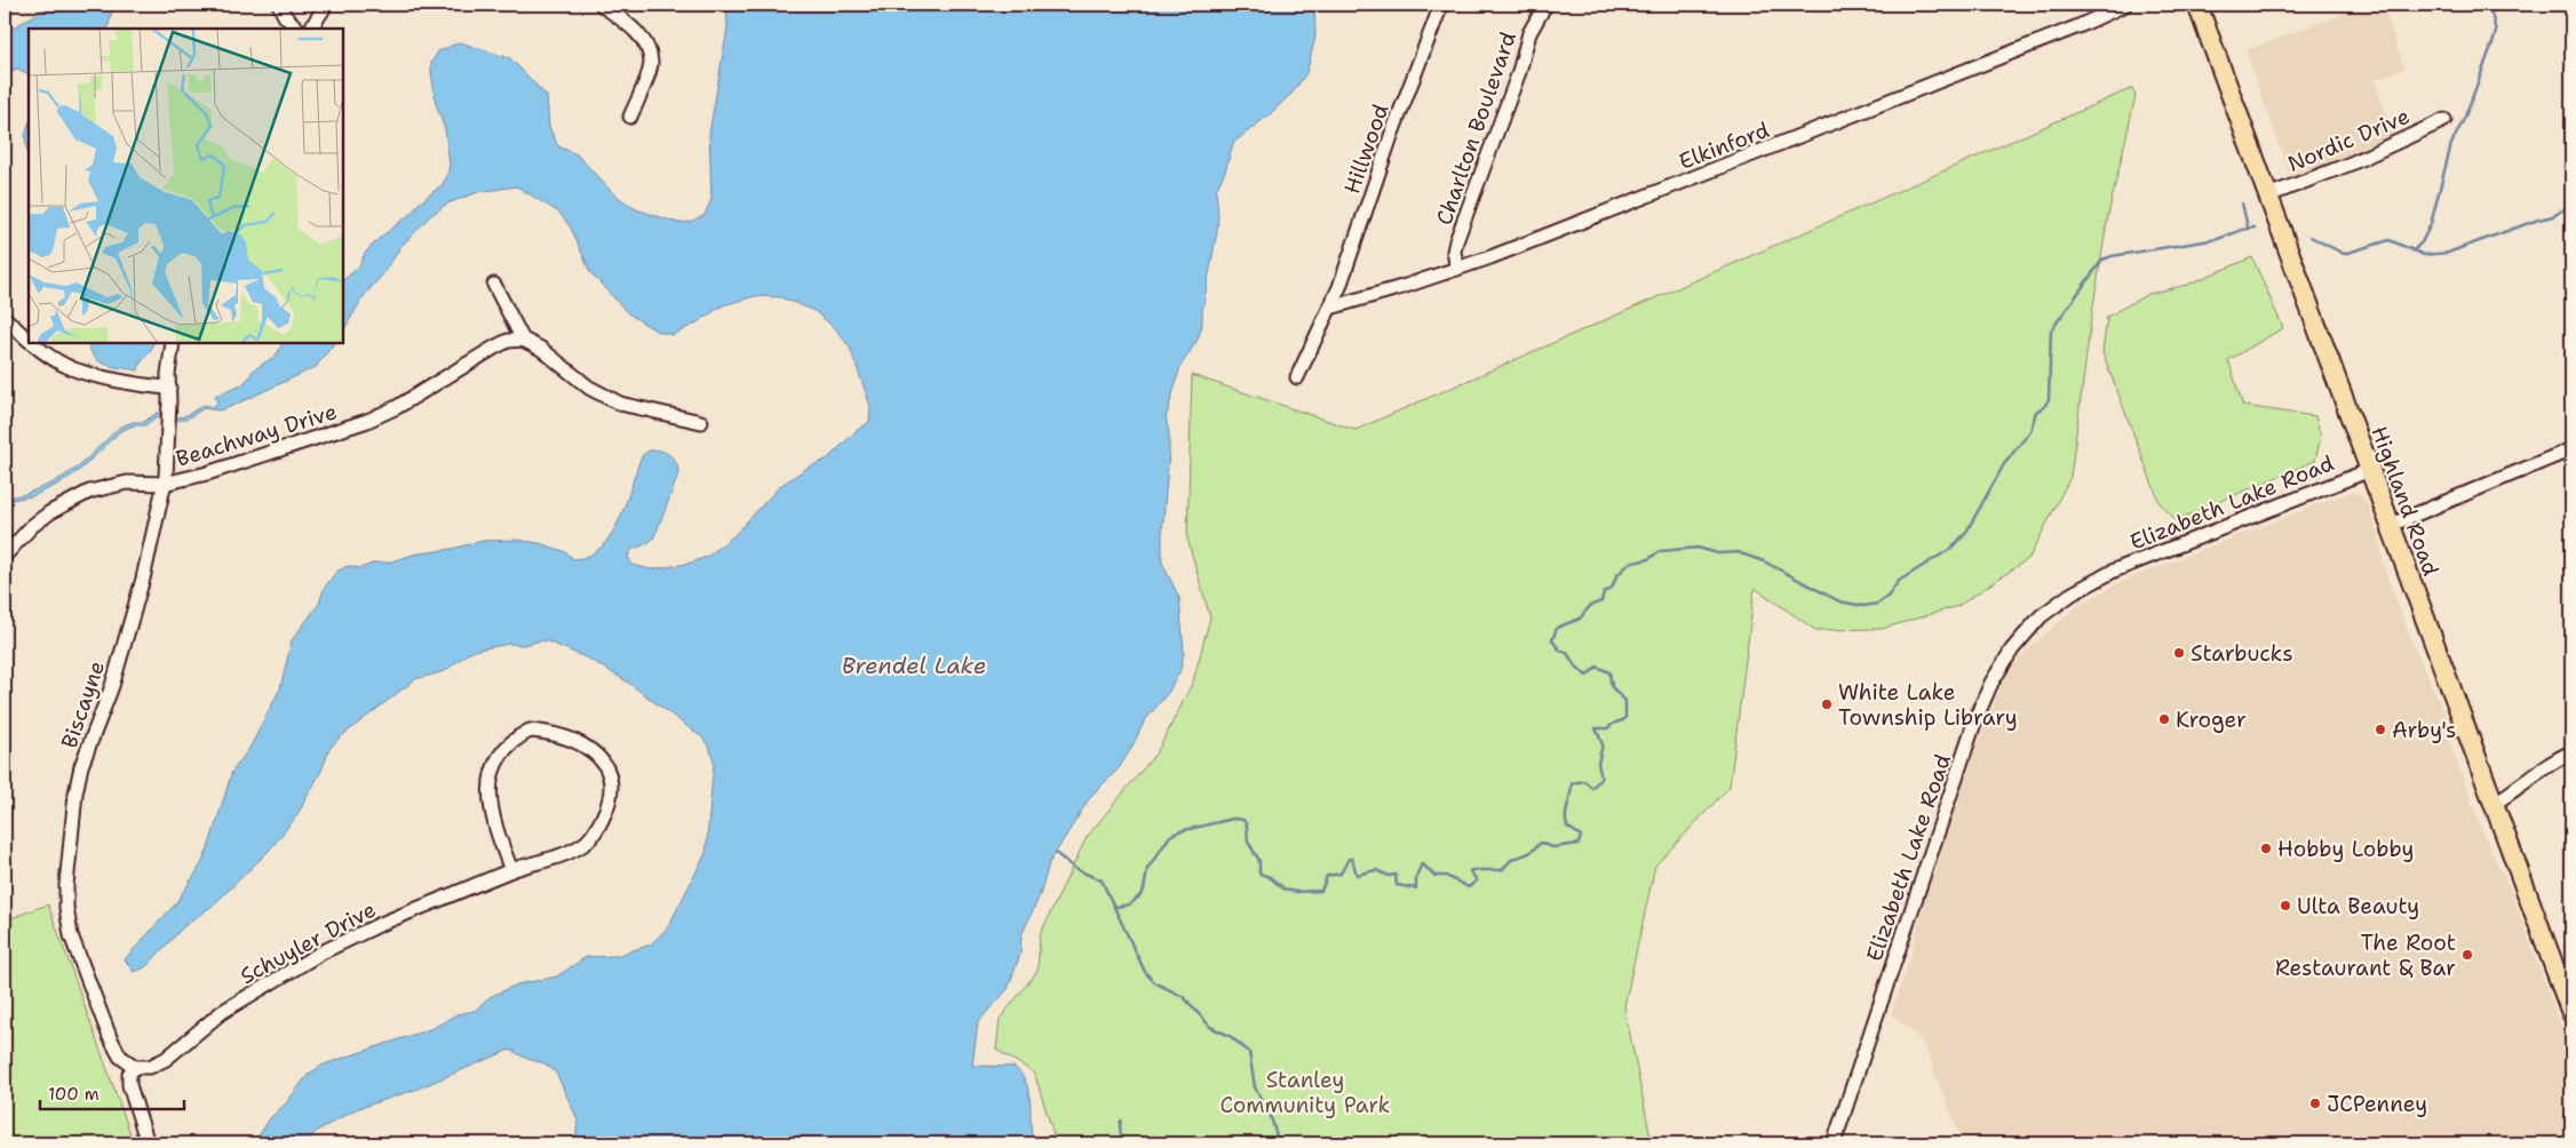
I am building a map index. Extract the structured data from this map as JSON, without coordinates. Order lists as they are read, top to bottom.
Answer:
{
  "streets": {
    "highway": ["Highland Road"],
    "street": [
      "Charlton Boulevard",
      "Nordic Drive",
      "Elkinford",
      "Hillwood",
      "Beachway Drive",
      "Elizabeth Lake Road",
      "Biscayne",
      "Schuyler Drive"
    ]
  },
  "crossings": [
    ["Charlton Boulevard", "Elkinford"],
    ["Nordic Drive", "Highland Road"],
    ["Elkinford", "Hillwood"],
    ["Beachway Drive", "Biscayne"],
    ["Highland Road", "Elizabeth Lake Road"],
    ["Biscayne", "Schuyler Drive"]
  ],
  "water": ["Brendel Lake"],
  "parks": ["Stanley Community Park"],
  "places": [
    "Starbucks",
    "White Lake Township Library",
    "Kroger",
    "Arby's",
    "Hobby Lobby",
    "Ulta Beauty",
    "The Root Restaurant & Bar",
    "JCPenney"
  ],
  "scale_bar": "100 m"
}
